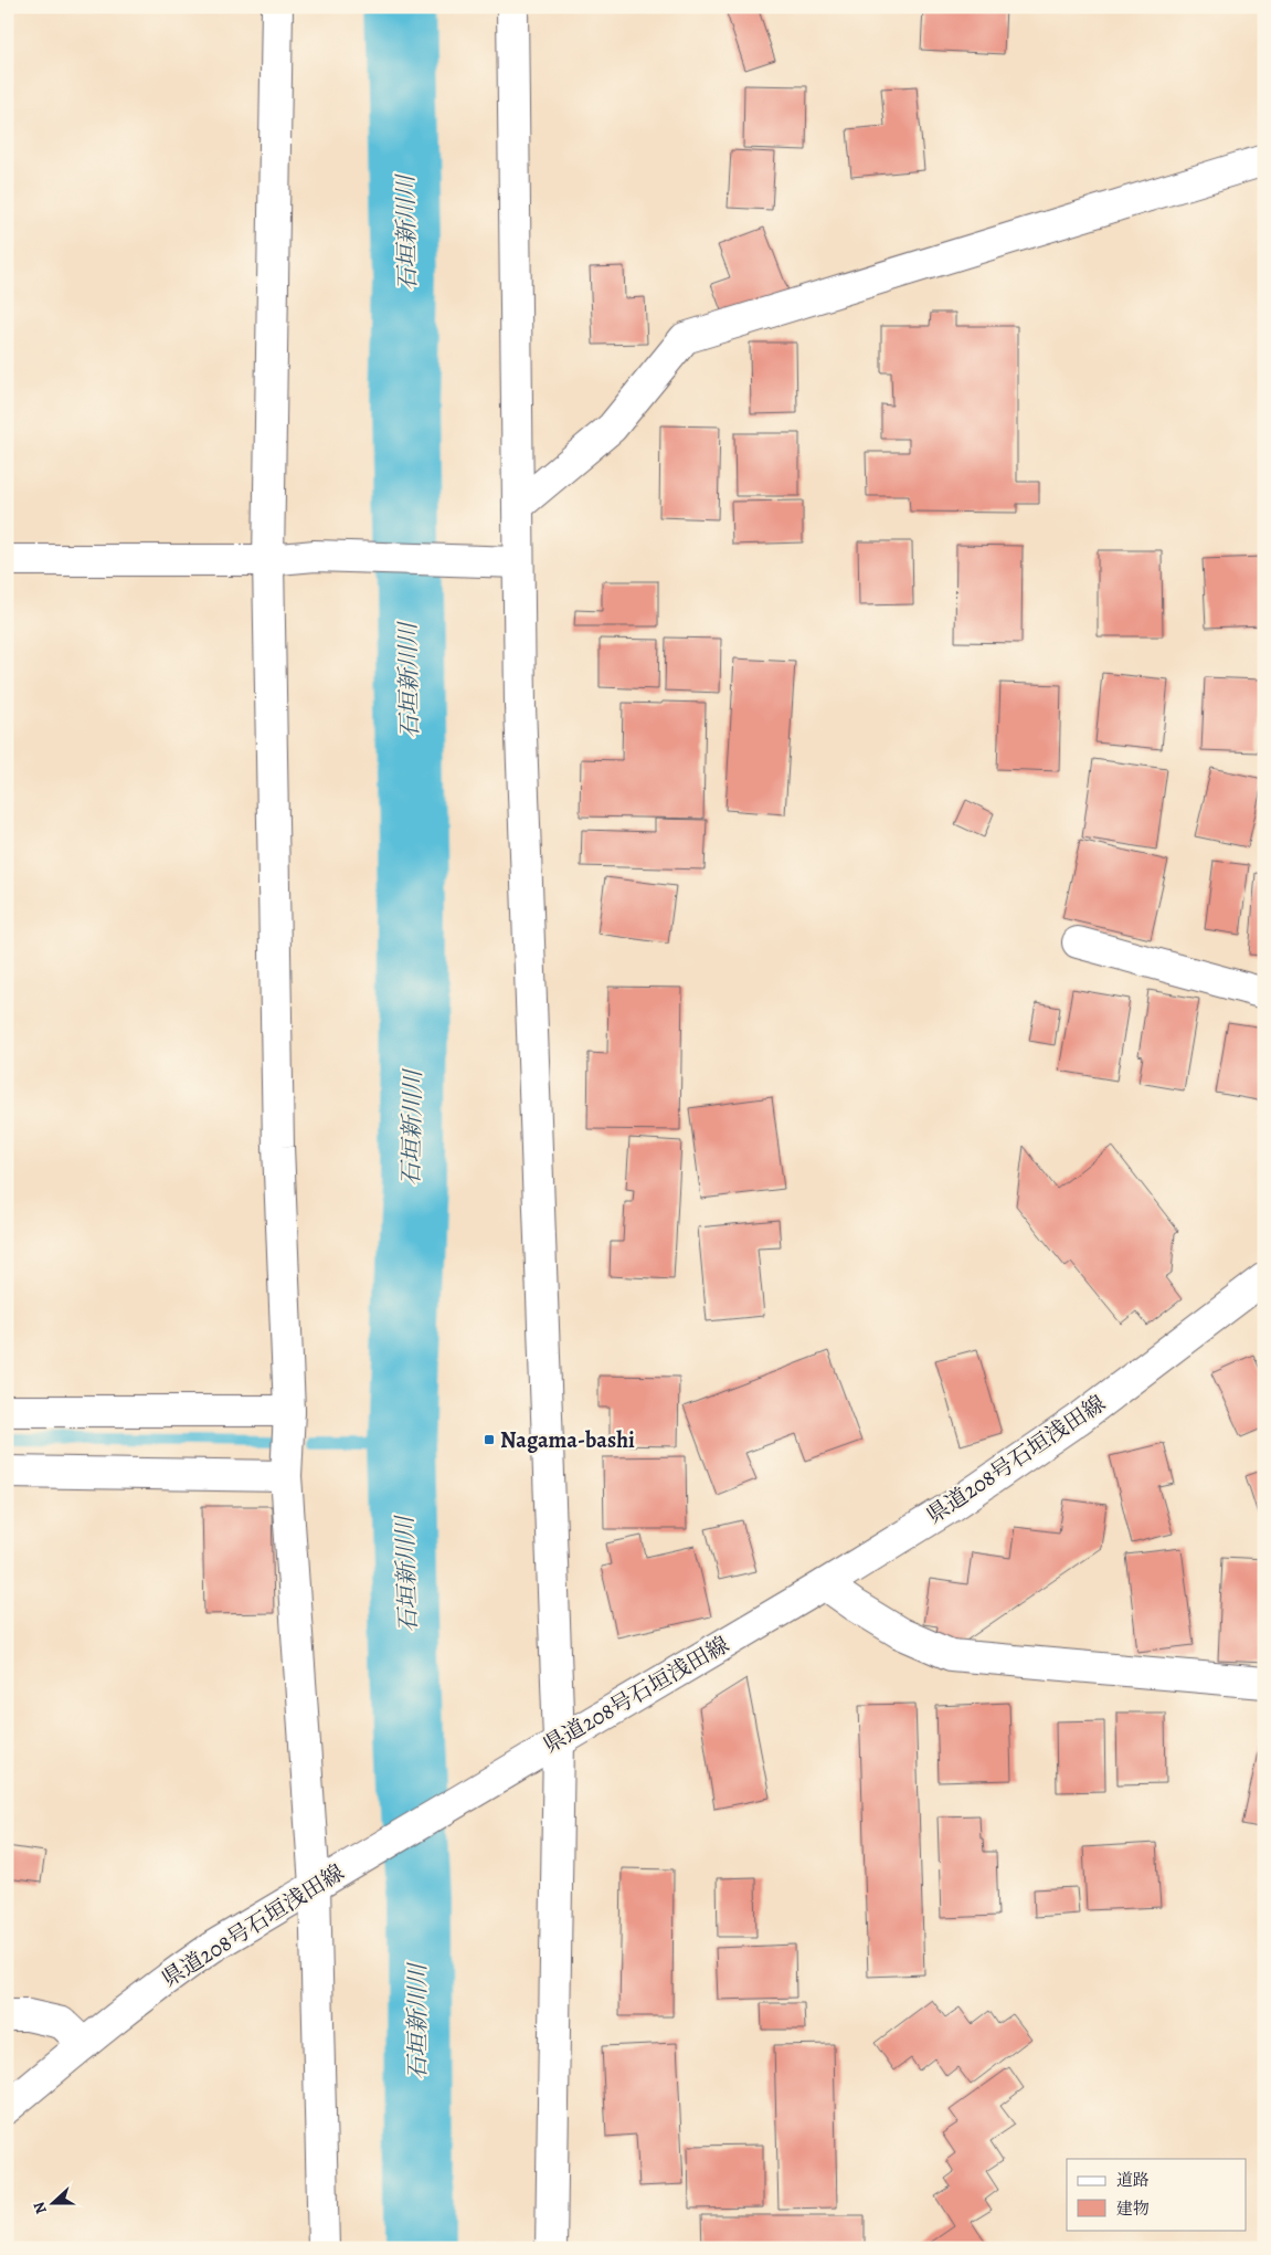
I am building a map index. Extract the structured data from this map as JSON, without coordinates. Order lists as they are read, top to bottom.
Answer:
{
  "streets": {
    "street": ["県道208号石垣浅田線"]
  },
  "water": ["石垣新川川"],
  "places": {
    "transit": ["Nagama-bashi"]
  },
  "legend": ["道路", "建物"],
  "north": "left"
}
